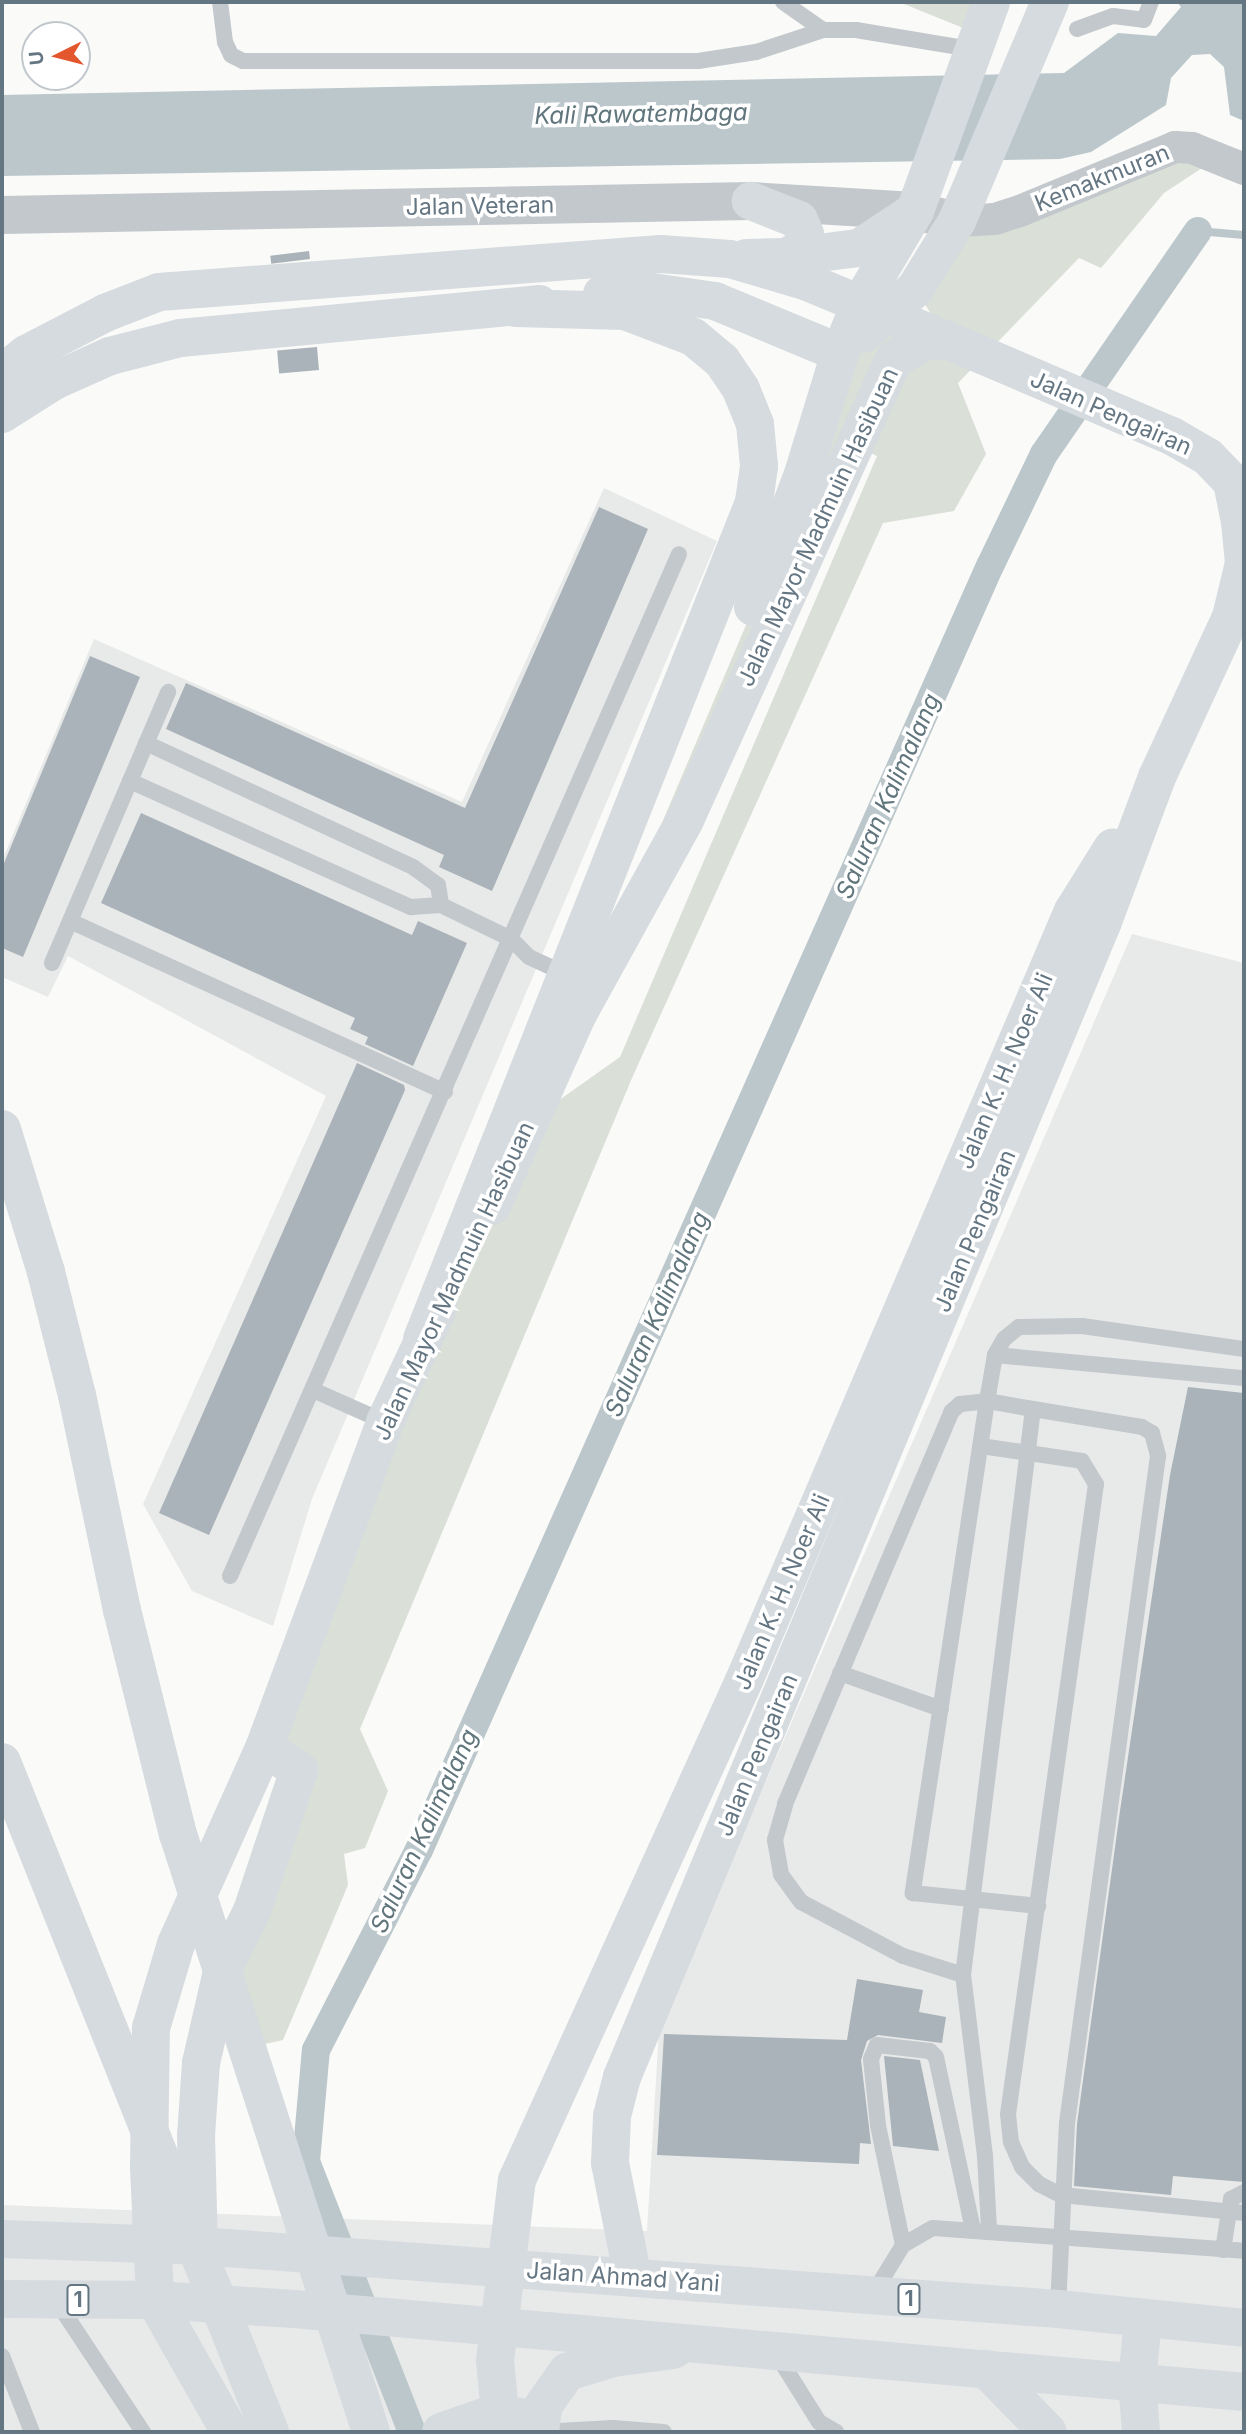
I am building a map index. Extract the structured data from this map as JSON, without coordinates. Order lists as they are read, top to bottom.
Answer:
{
  "streets": {
    "main road": [
      "Jalan Pengairan",
      "Jalan Mayor Madmuin Hasibuan",
      "Jalan K. H. Noer Ali",
      "Jalan Ahmad Yani",
      "1"
    ],
    "street": ["Kemakmuran", "Jalan Veteran"]
  },
  "crossings": [
    ["Kemakmuran", "Jalan Veteran"],
    ["Jalan Pengairan", "Jalan Mayor Madmuin Hasibuan"],
    ["Jalan Pengairan", "Jalan K. H. Noer Ali"],
    ["Jalan Pengairan", "Jalan Ahmad Yani"],
    ["Jalan Mayor Madmuin Hasibuan", "Jalan Ahmad Yani"],
    ["Jalan Mayor Madmuin Hasibuan", "1"]
  ],
  "water": ["Kali Rawatembaga", "Saluran Kalimalang"],
  "north": "left"
}
